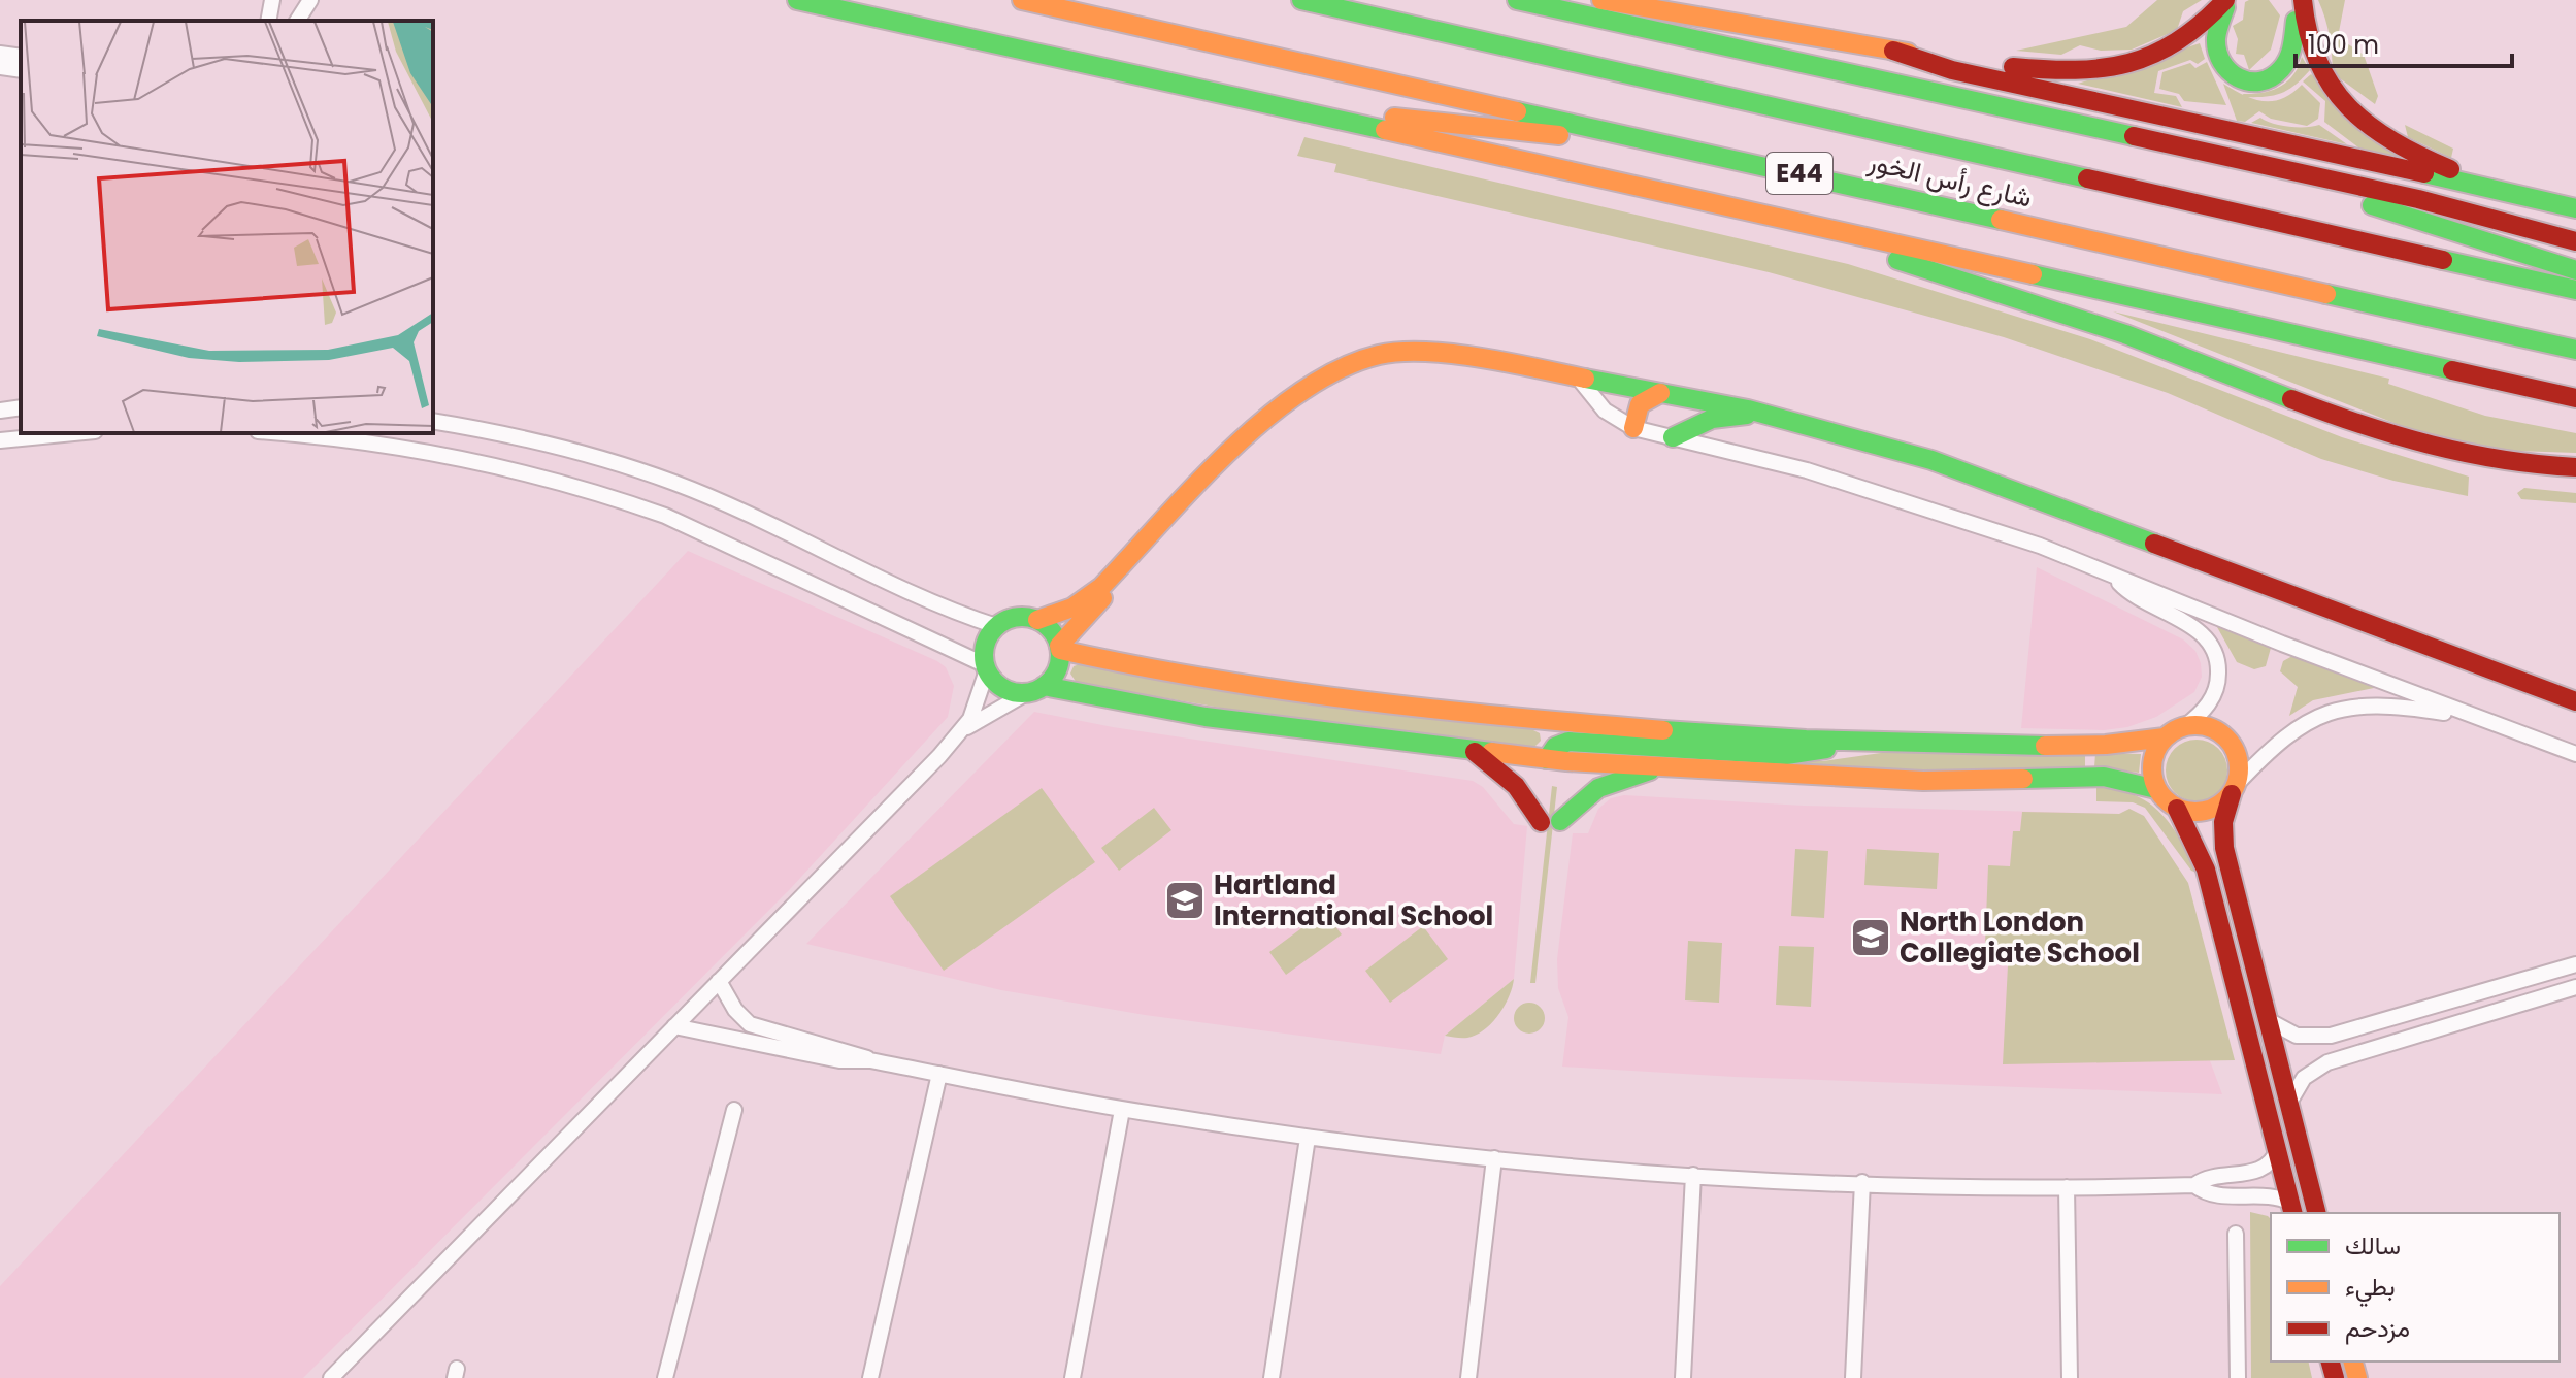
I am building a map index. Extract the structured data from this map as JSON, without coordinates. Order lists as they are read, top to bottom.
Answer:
{
  "streets": {
    "main road": ["E44", "شارع رأس الخور"]
  },
  "places": {
    "school or university": ["Hartland International School", "North London Collegiate School"]
  },
  "legend": ["سالك", "بطيء", "مزدحم"],
  "scale_bar": "100 m"
}
